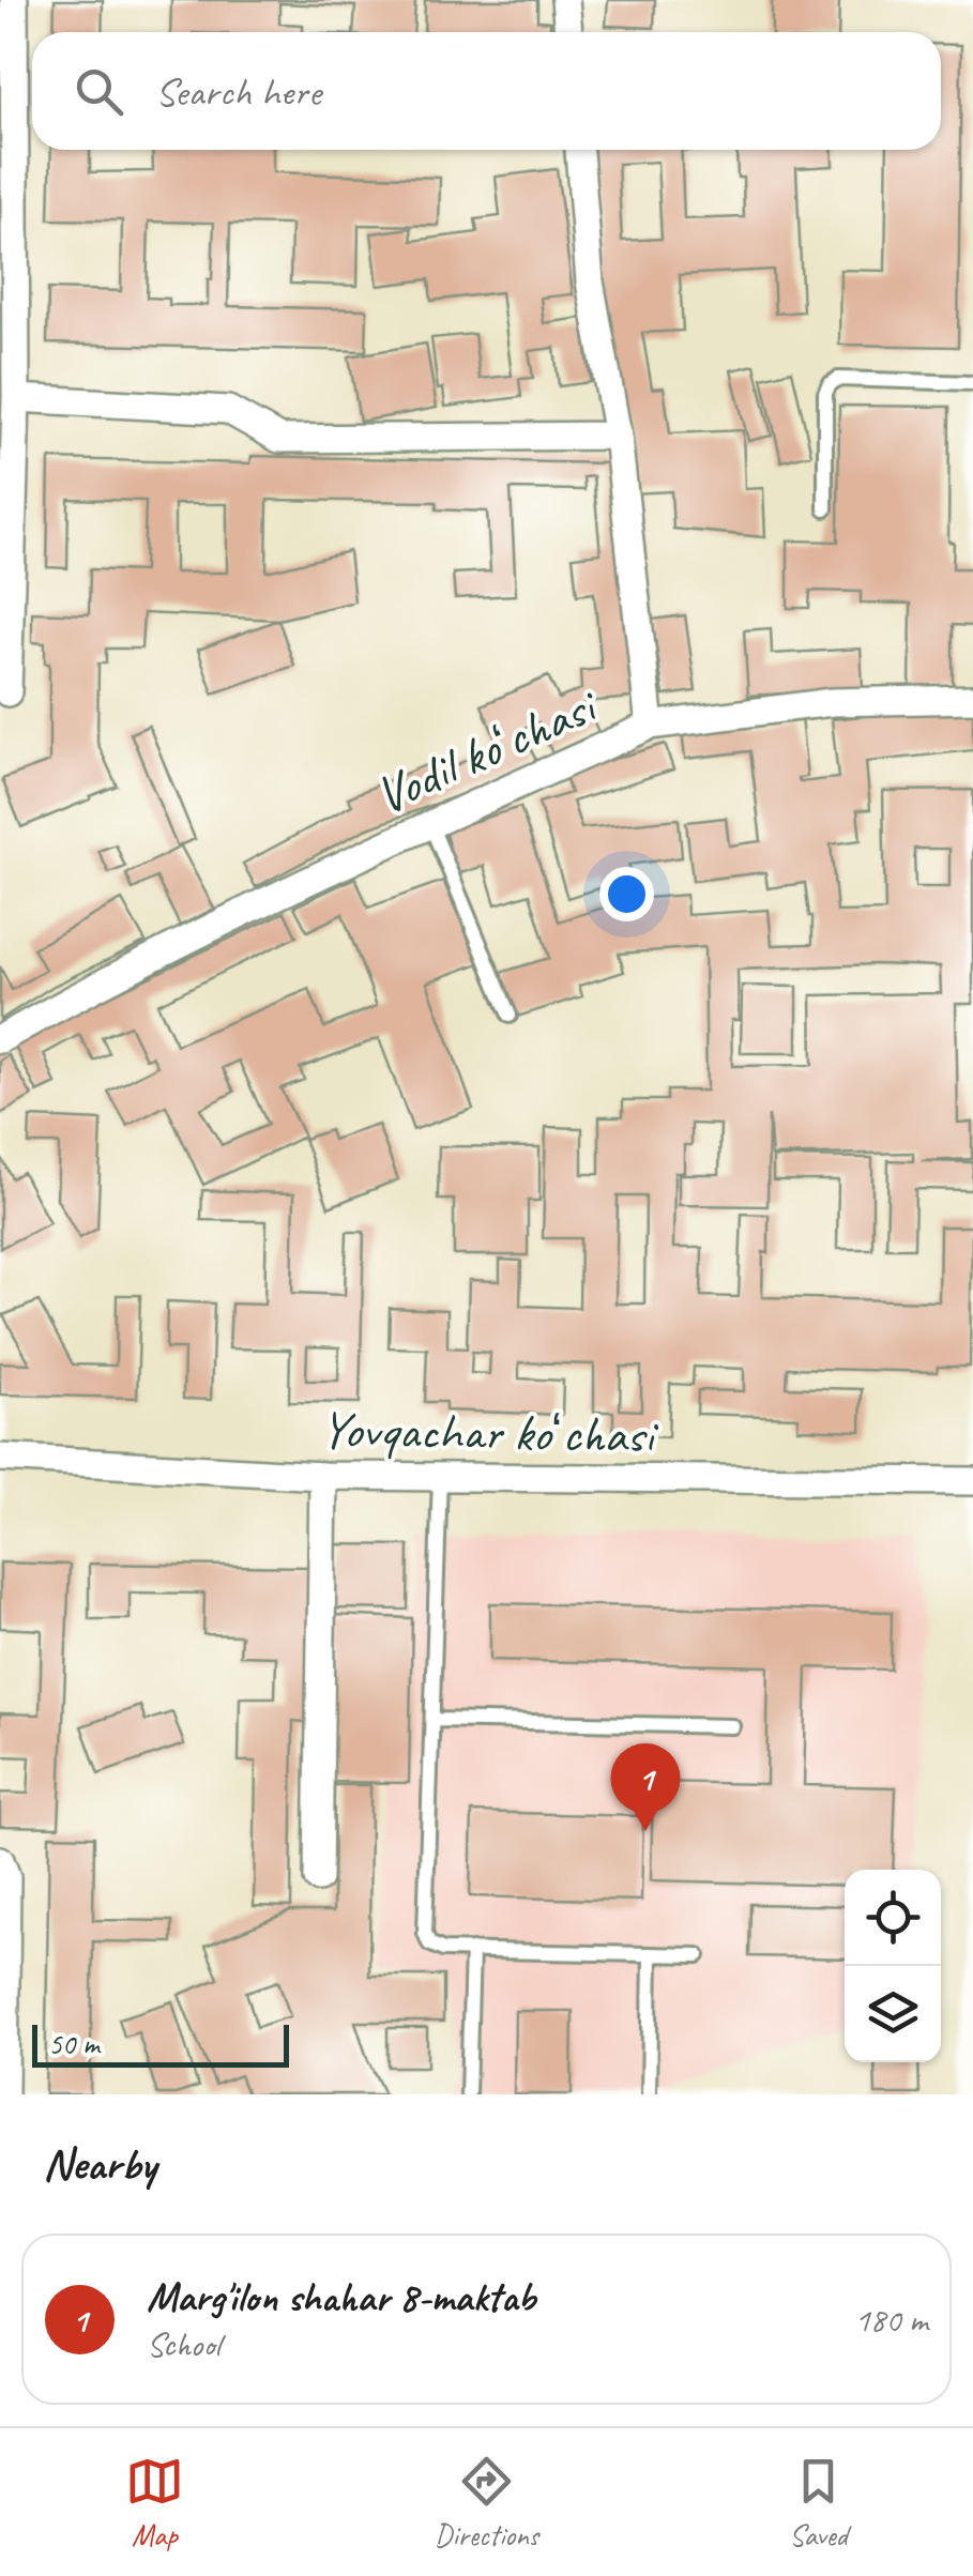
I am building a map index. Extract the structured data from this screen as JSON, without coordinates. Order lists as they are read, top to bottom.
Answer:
{
  "streets": {
    "street": ["Vodil koʻchasi", "Yovqachar koʻchasi"]
  },
  "scale_bar": "50 m",
  "page": {
    "search": "Search here",
    "pins": "1",
    "scale": "50 m",
    "heading": "Nearby",
    "list": [
      {
        "mark": "1",
        "name": "Marg'ilon shahar 8-maktab",
        "note": "School",
        "value": "180 m"
      }
    ],
    "nav": ["Map", "Directions", "Saved"]
  }
}
